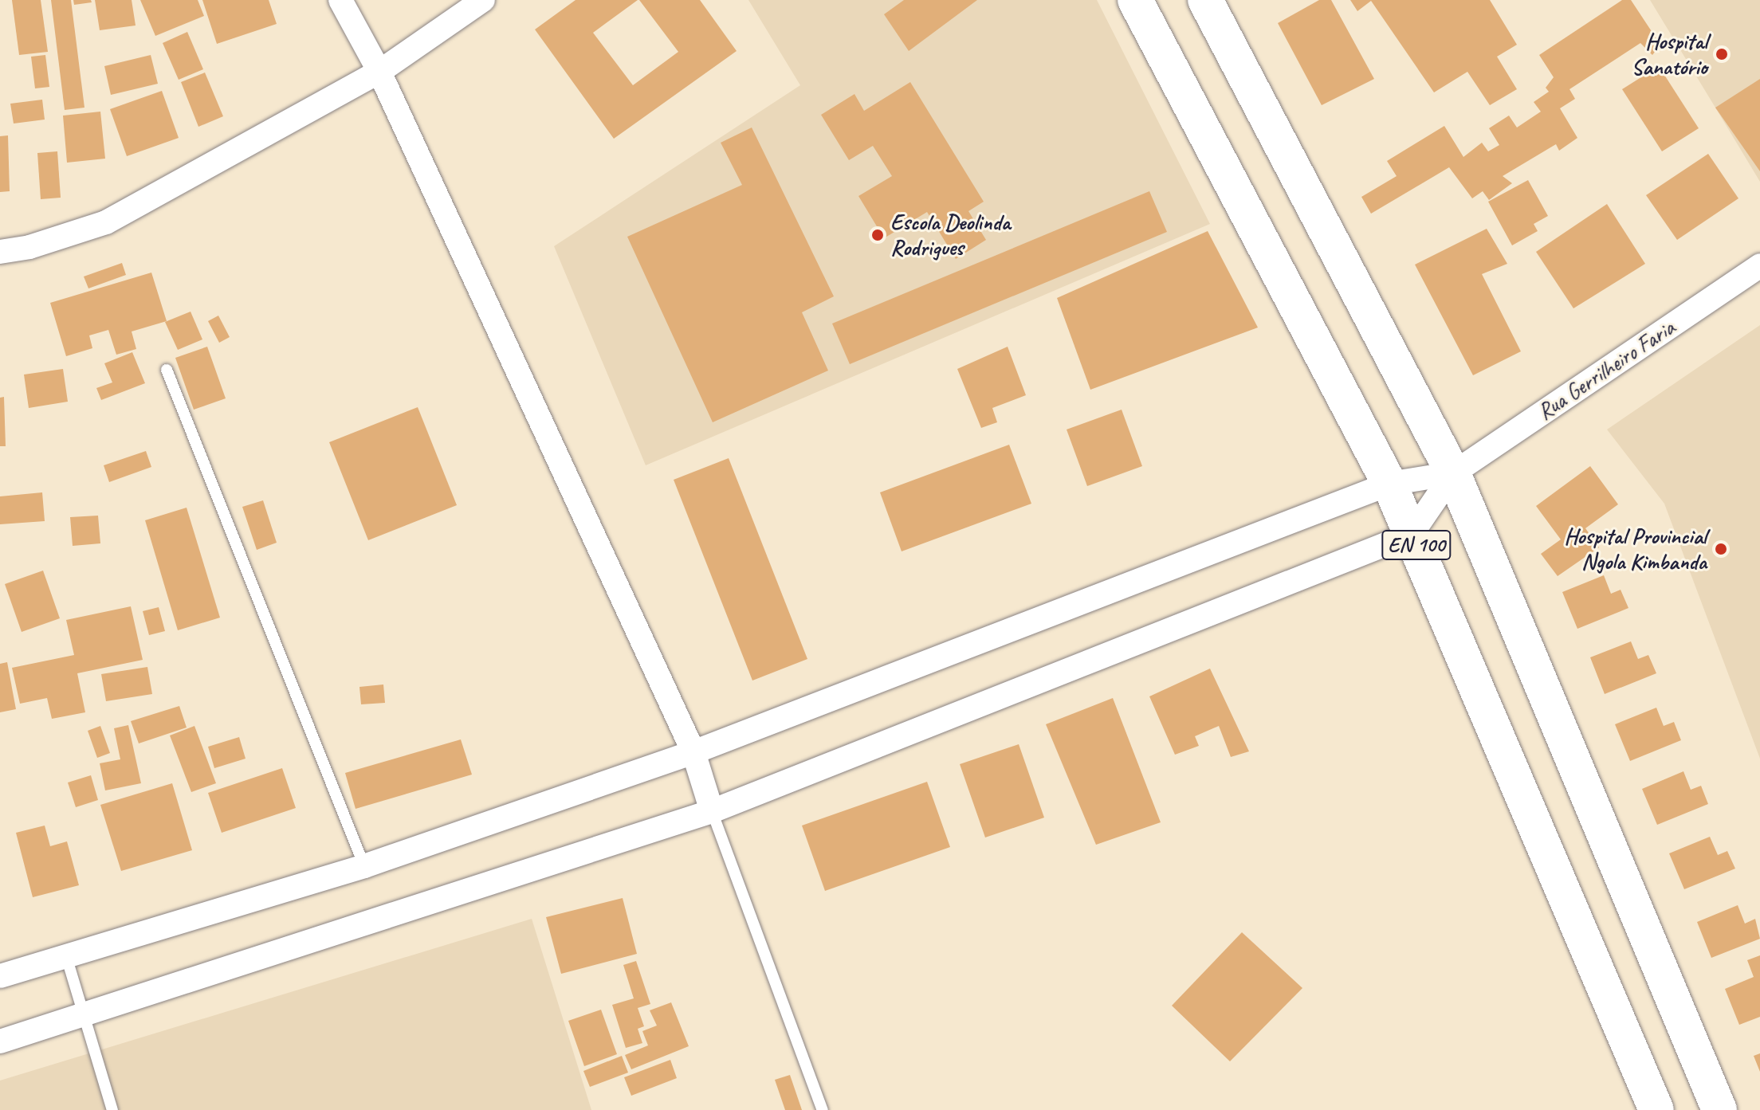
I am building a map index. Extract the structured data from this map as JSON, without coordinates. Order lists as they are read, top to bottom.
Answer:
{
  "streets": {
    "main road": ["EN 100"],
    "street": ["Rua Gerrilheiro Faria"]
  },
  "crossings": [
    ["Rua Gerrilheiro Faria", "EN 100"]
  ],
  "places": ["Hospital Sanatório", "Escola Deolinda Rodrigues", "Hospital Provincial Ngola Kimbanda"]
}
